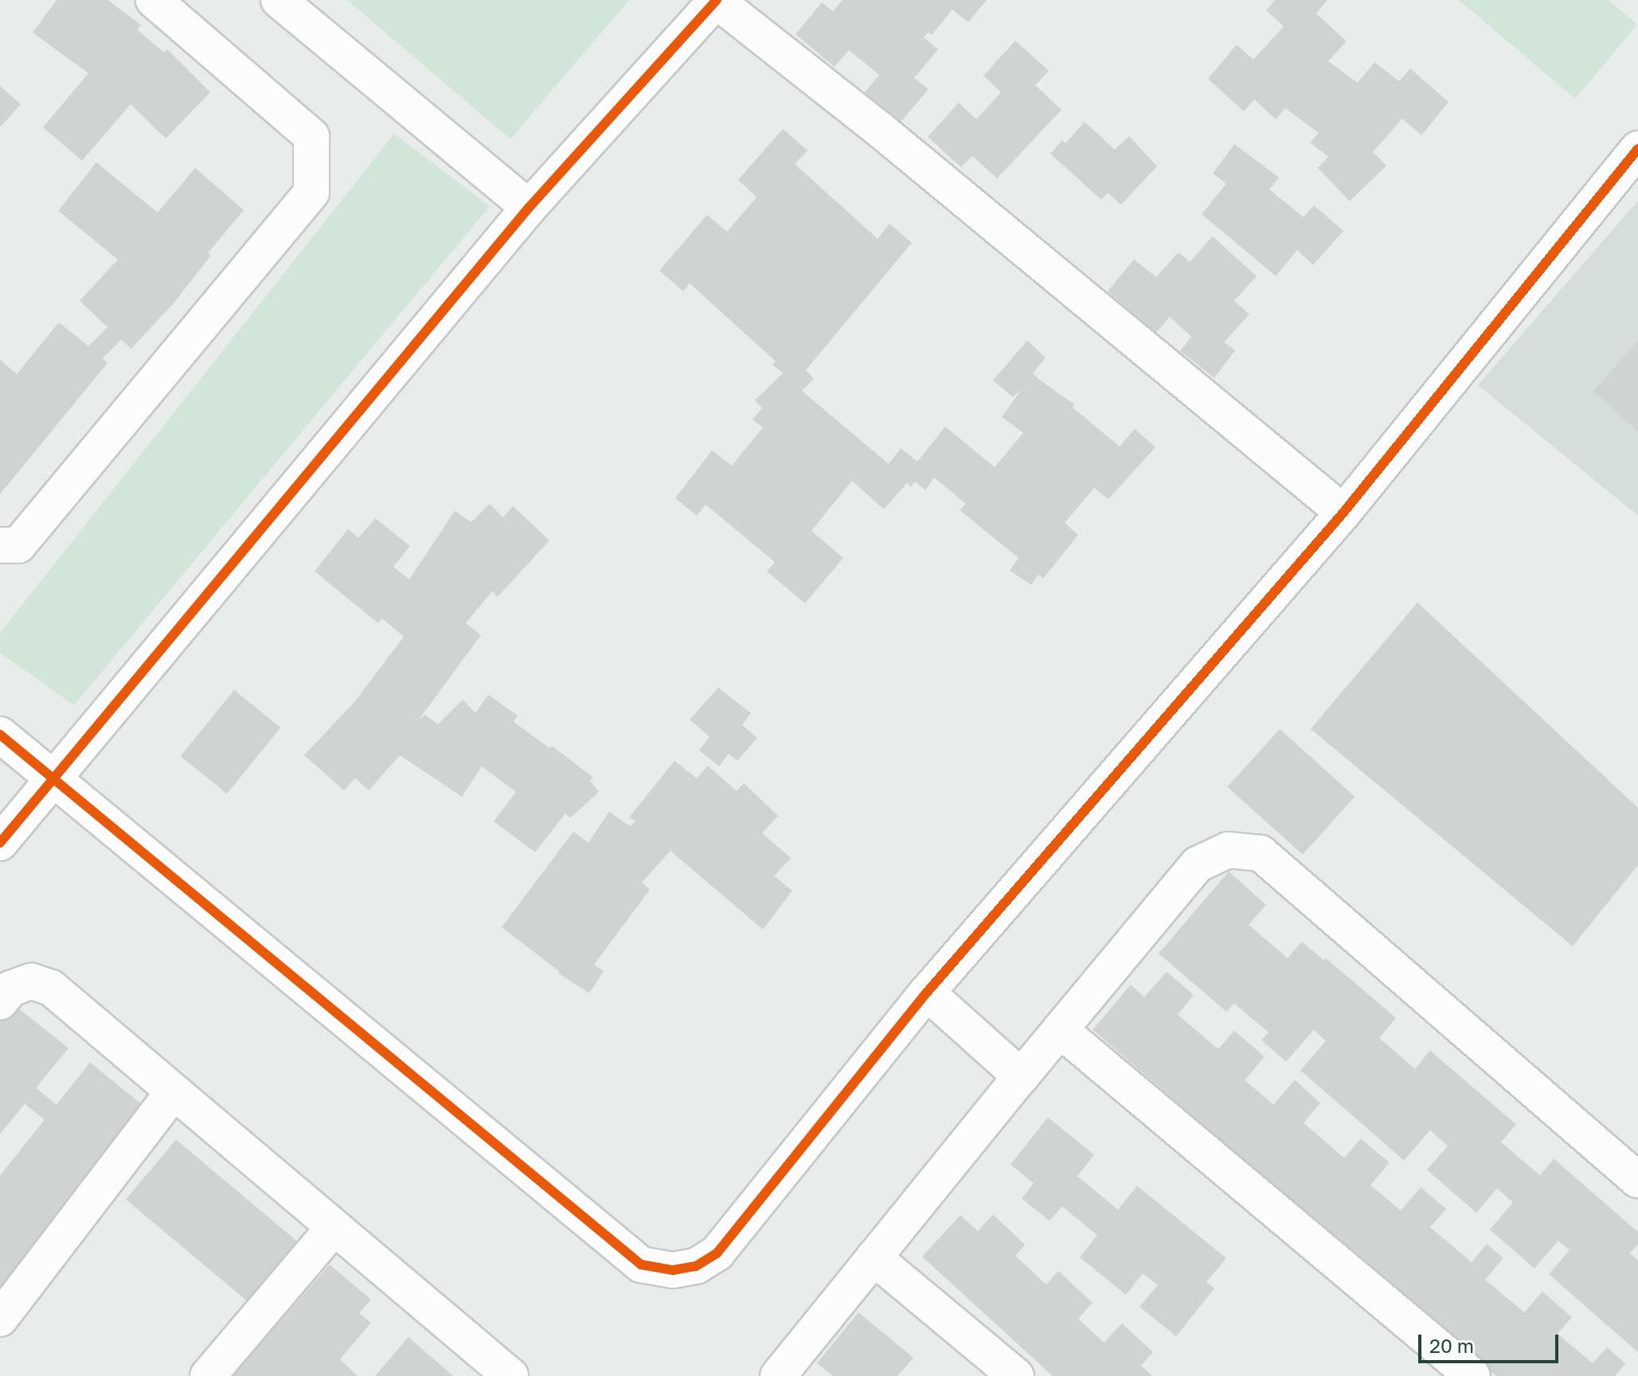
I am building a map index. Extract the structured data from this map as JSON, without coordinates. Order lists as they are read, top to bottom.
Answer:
{
  "scale_bar": "20 m"
}
